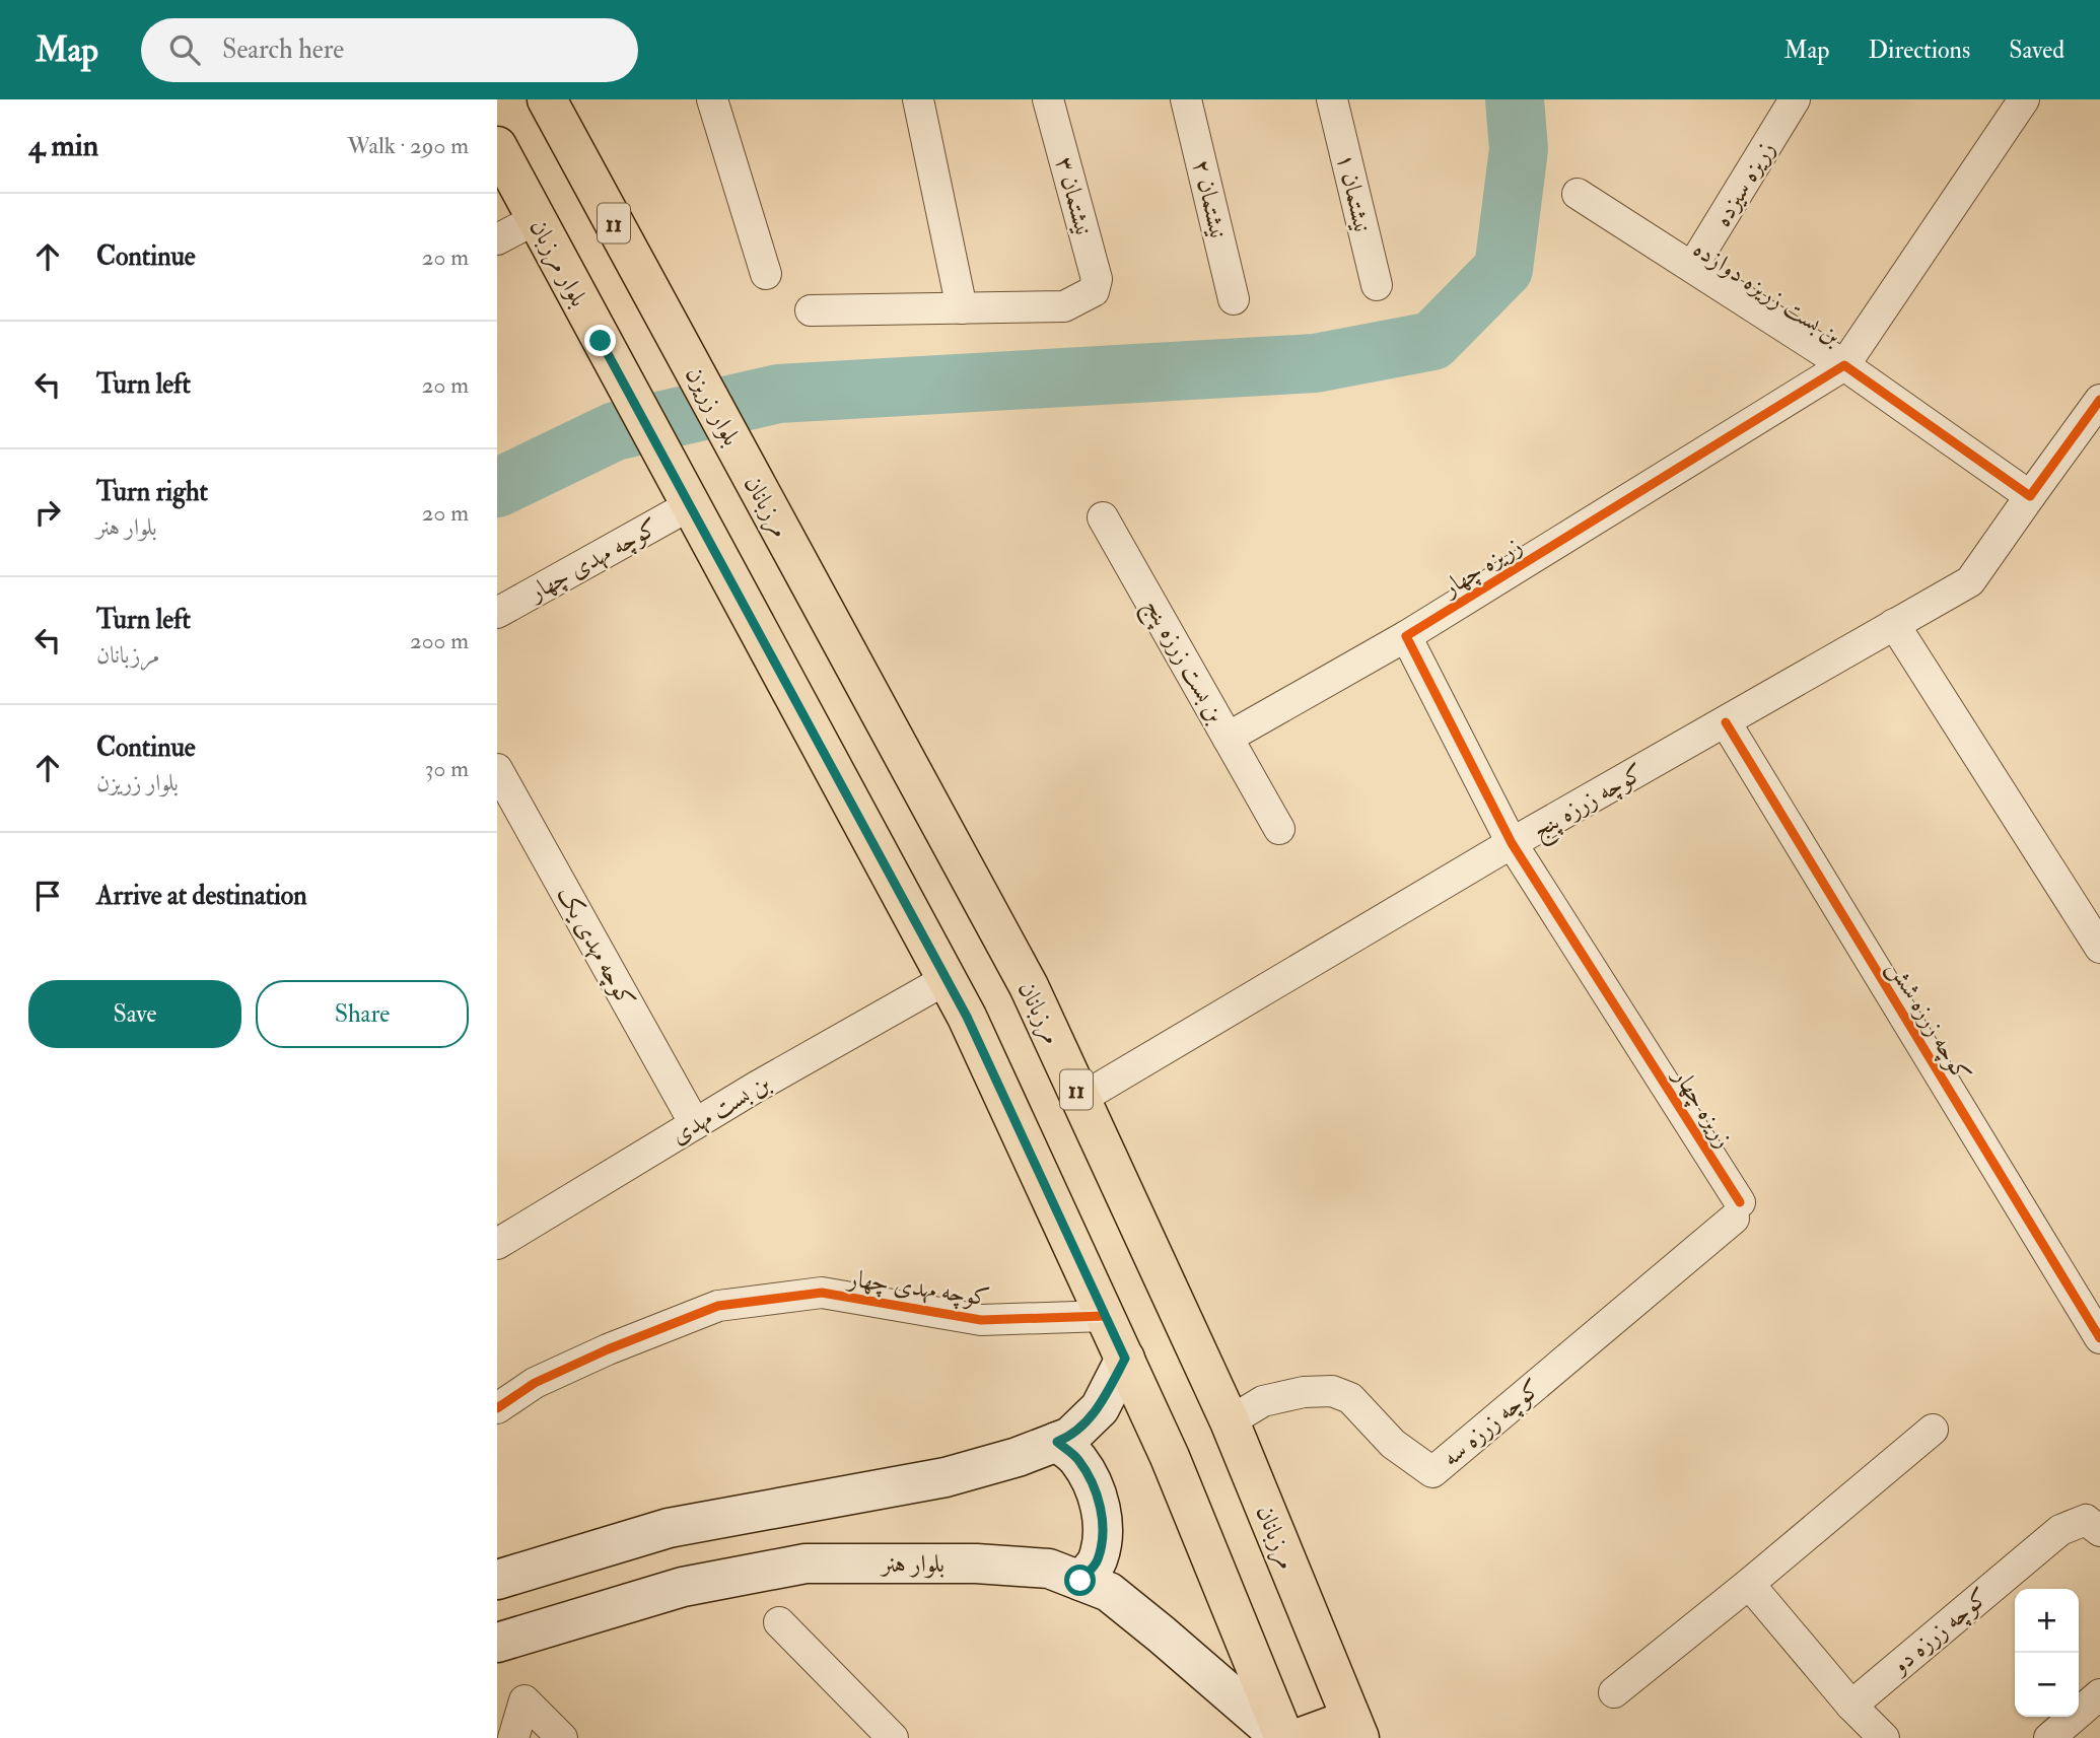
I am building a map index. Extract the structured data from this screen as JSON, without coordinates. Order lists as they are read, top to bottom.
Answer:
{
  "streets": {
    "main road": [
      "11",
      "بلوار مرزبان",
      "بلوار زریزن",
      "مرزبانان",
      "بلوار هنر"
    ],
    "street": [
      "زریزه سیزده",
      "نيشتمان ۱",
      "نيشتمان ۳",
      "نيشتمان ۲",
      "بن بست زریزه دوازده",
      "کوچه مهدی چهار",
      "زریزه چهار",
      "بن بست زرزه پنج",
      "کوچه زرزه پنج",
      "کوچه مهدی یک",
      "کوچه زرزه شش",
      "بن بست مهدی",
      "کوچه زرزه سه",
      "کوچه زرزه دو"
    ]
  },
  "crossings": [
    ["زریزه سیزده", "بن بست زریزه دوازده"],
    ["بلوار مرزبان", "کوچه مهدی چهار"],
    ["بن بست زریزه دوازده", "زریزه چهار"],
    ["بلوار زریزن", "مرزبانان"],
    ["مرزبانان", "کوچه زرزه پنج"],
    ["مرزبانان", "کوچه زرزه سه"],
    ["زریزه چهار", "بن بست زرزه پنج"],
    ["زریزه چهار", "کوچه زرزه پنج"],
    ["زریزه چهار", "کوچه زرزه سه"],
    ["کوچه زرزه پنج", "کوچه زرزه شش"],
    ["کوچه مهدی یک", "بن بست مهدی"]
  ],
  "page": {
    "header": "Map",
    "search": "Search here",
    "nav": ["Map", "Directions", "Saved"],
    "heading": ["4 min", "Walk · 290 m"],
    "list": [
      ["Continue", "20 m"],
      ["Turn left", "20 m"],
      ["Turn right", "بلوار هنر", "20 m"],
      ["Turn left", "مرزبانان", "200 m"],
      ["Continue", "بلوار زریزن", "30 m"],
      "Arrive at destination"
    ],
    "buttons": ["Save", "Share"],
    "map_buttons": ["+", "−"]
  }
}
